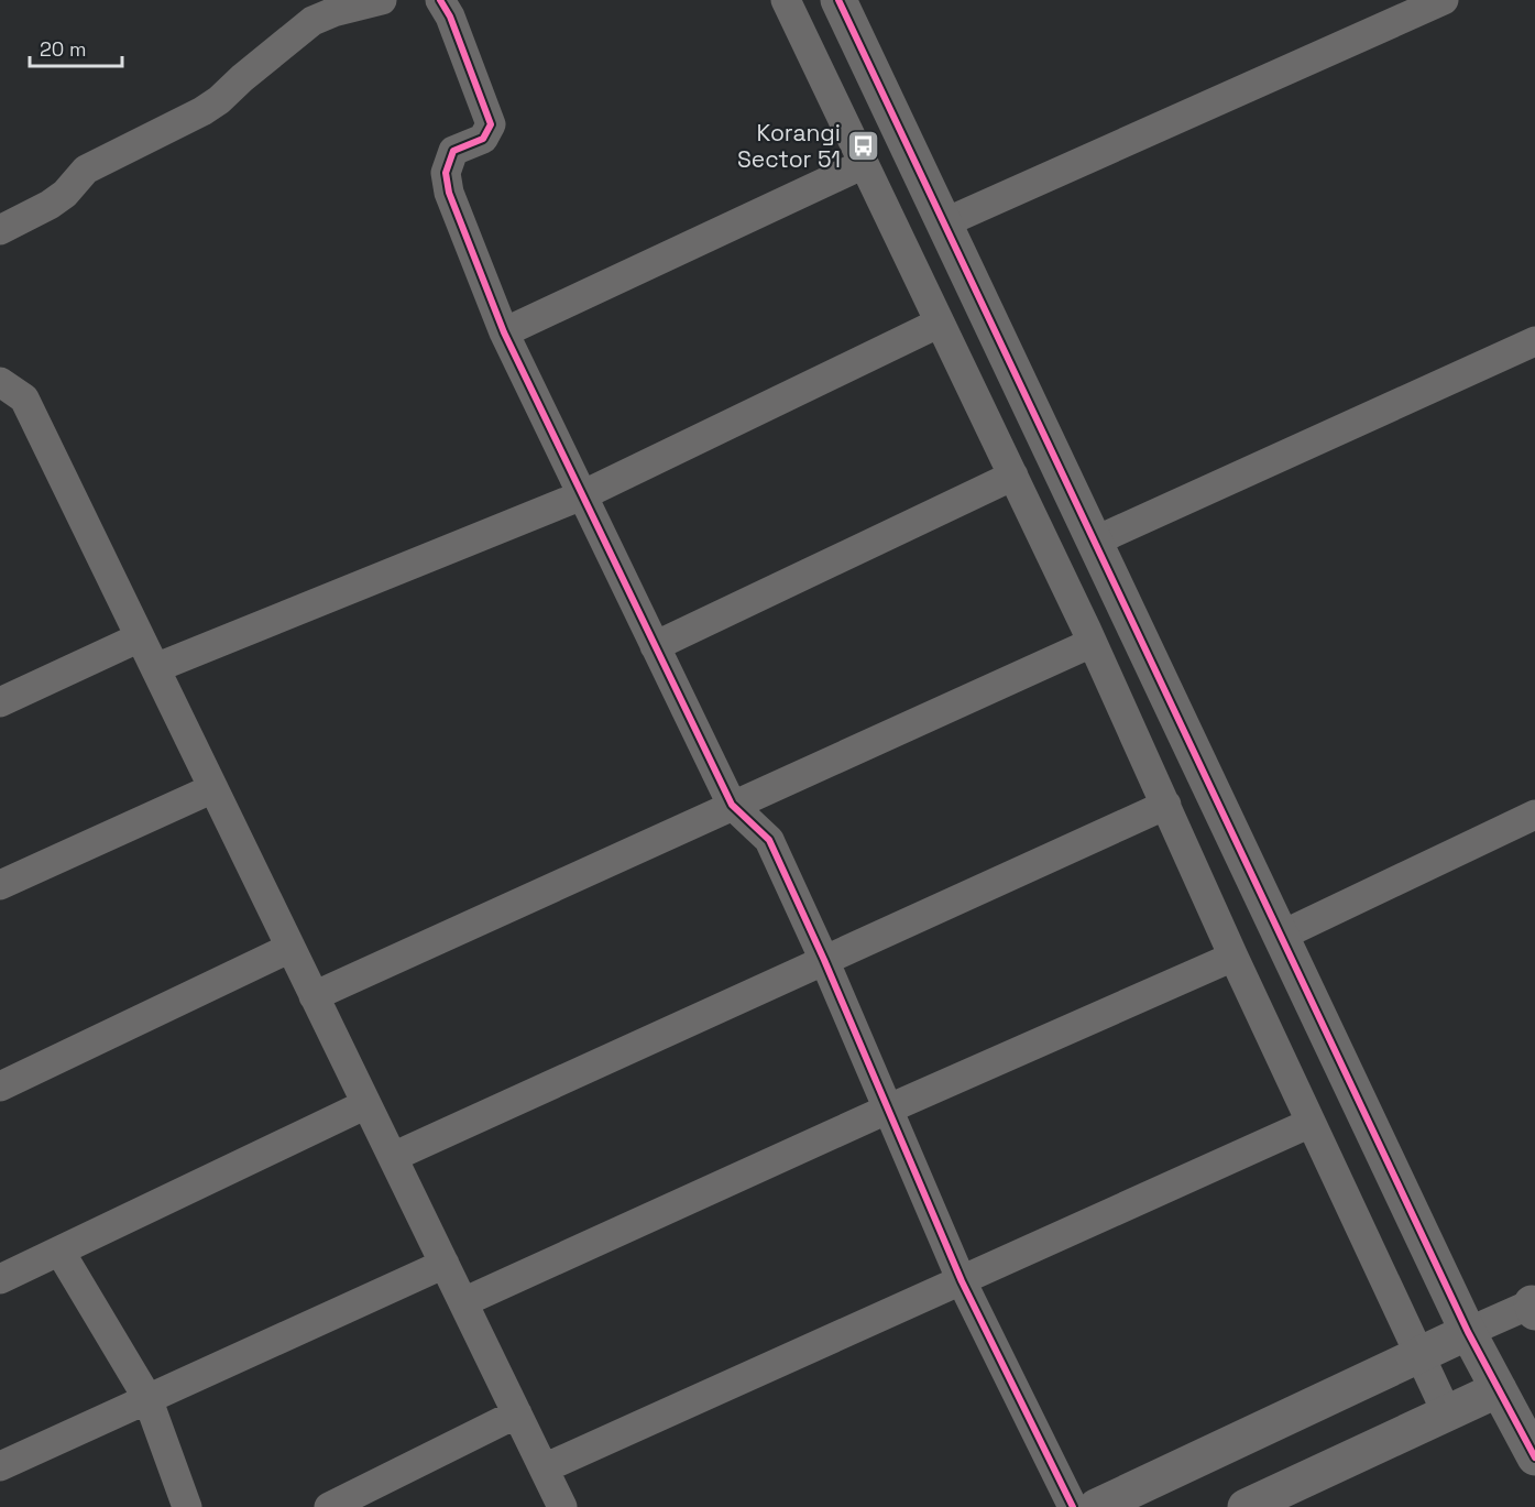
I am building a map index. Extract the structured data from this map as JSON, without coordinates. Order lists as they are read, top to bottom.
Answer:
{
  "places": {
    "bus stop": ["Korangi Sector 51"]
  },
  "scale_bar": "20 m"
}
